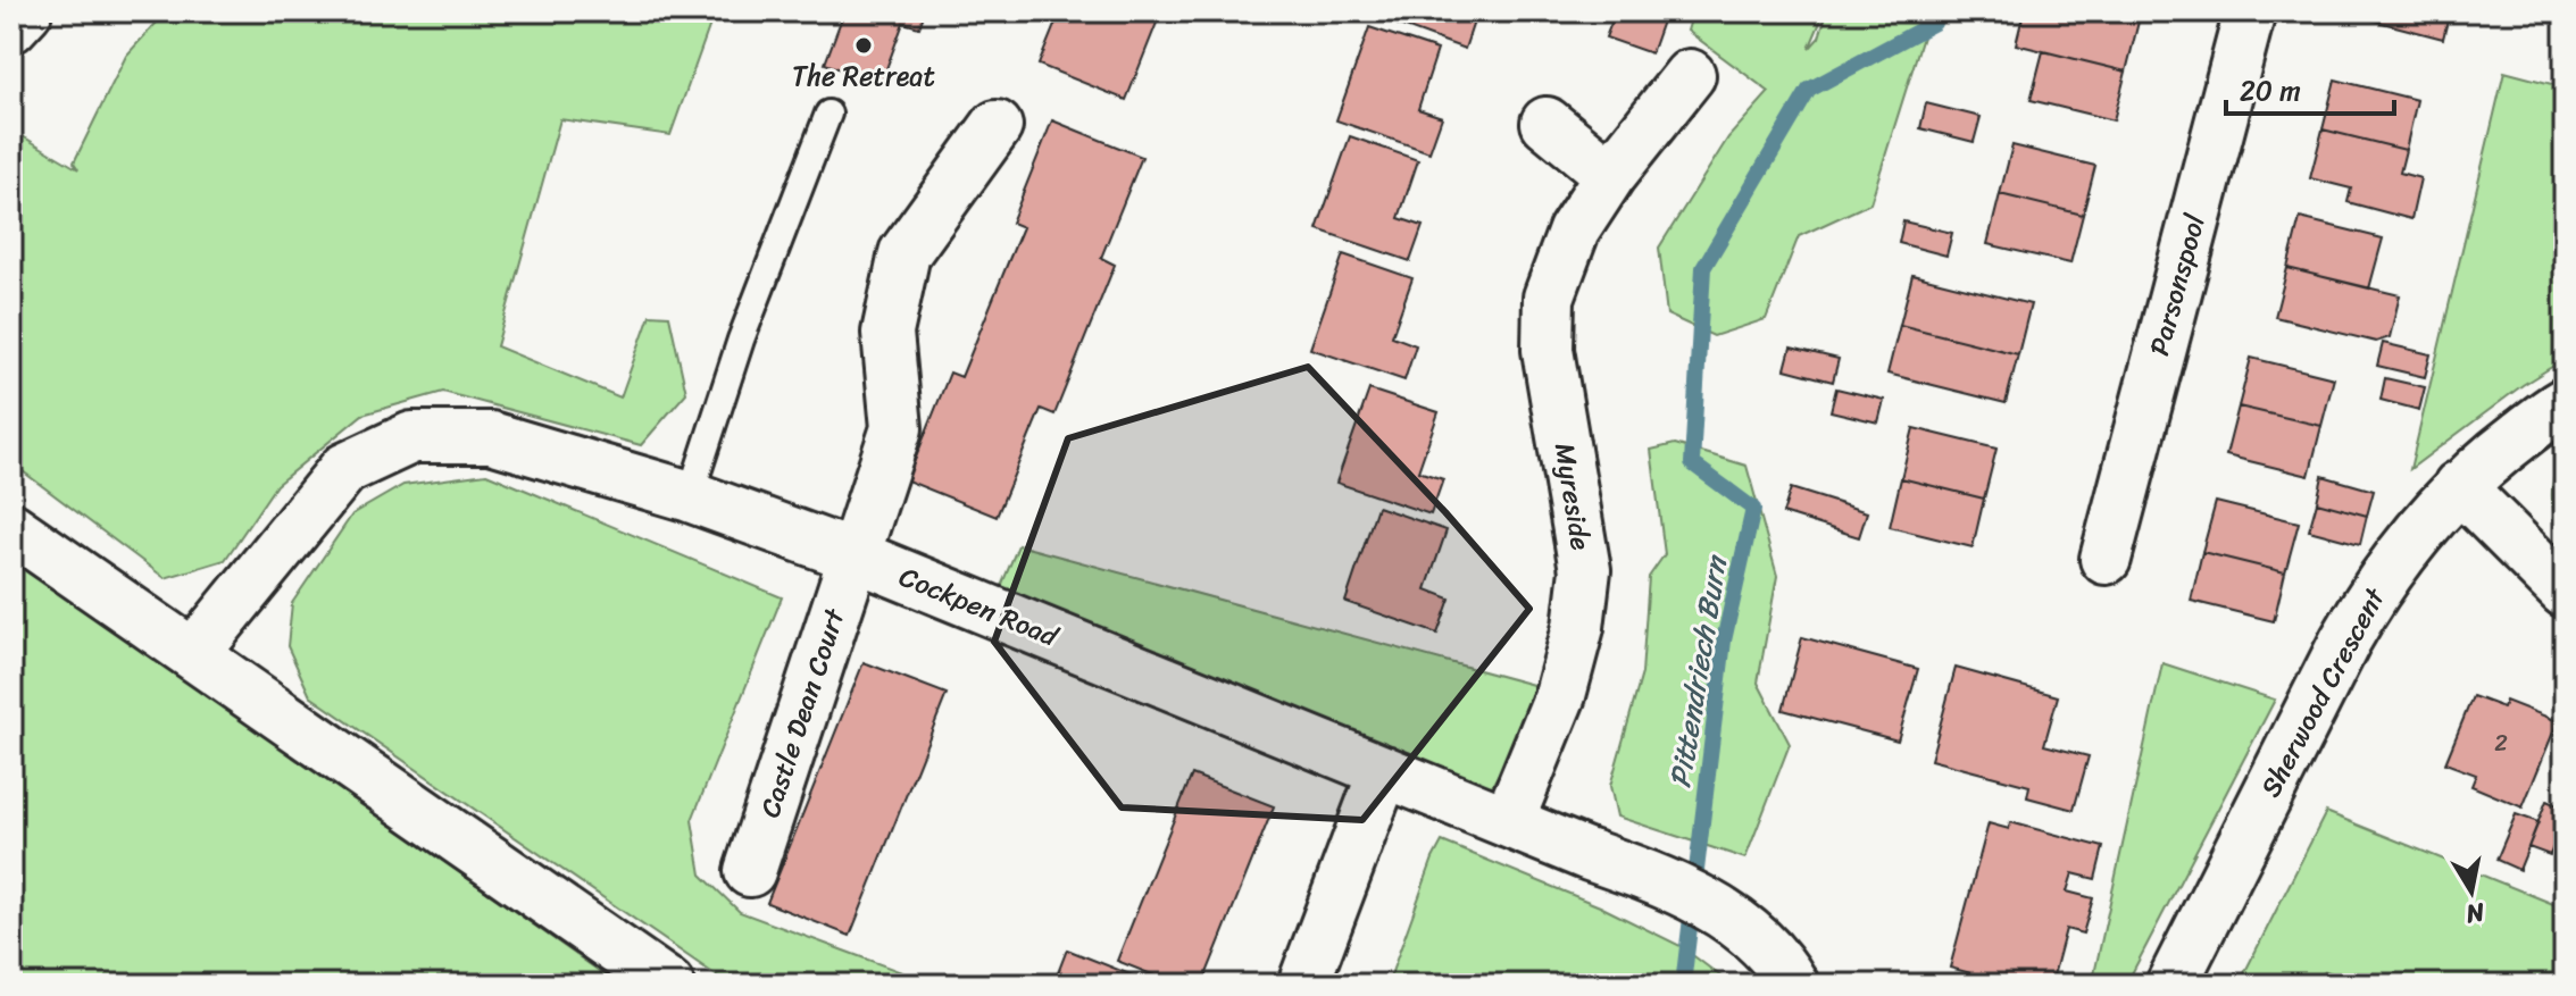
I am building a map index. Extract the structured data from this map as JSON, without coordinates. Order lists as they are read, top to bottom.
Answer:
{
  "streets": {
    "street": [
      "Parsonspool",
      "Myreside",
      "Cockpen Road",
      "Sherwood Crescent",
      "Castle Dean Court"
    ]
  },
  "crossings": [
    ["Myreside", "Cockpen Road"],
    ["Cockpen Road", "Castle Dean Court"]
  ],
  "water": ["Pittendriech Burn"],
  "places": ["The Retreat"],
  "house_numbers": ["2"],
  "scale_bar": "20 m",
  "north": "bottom"
}
